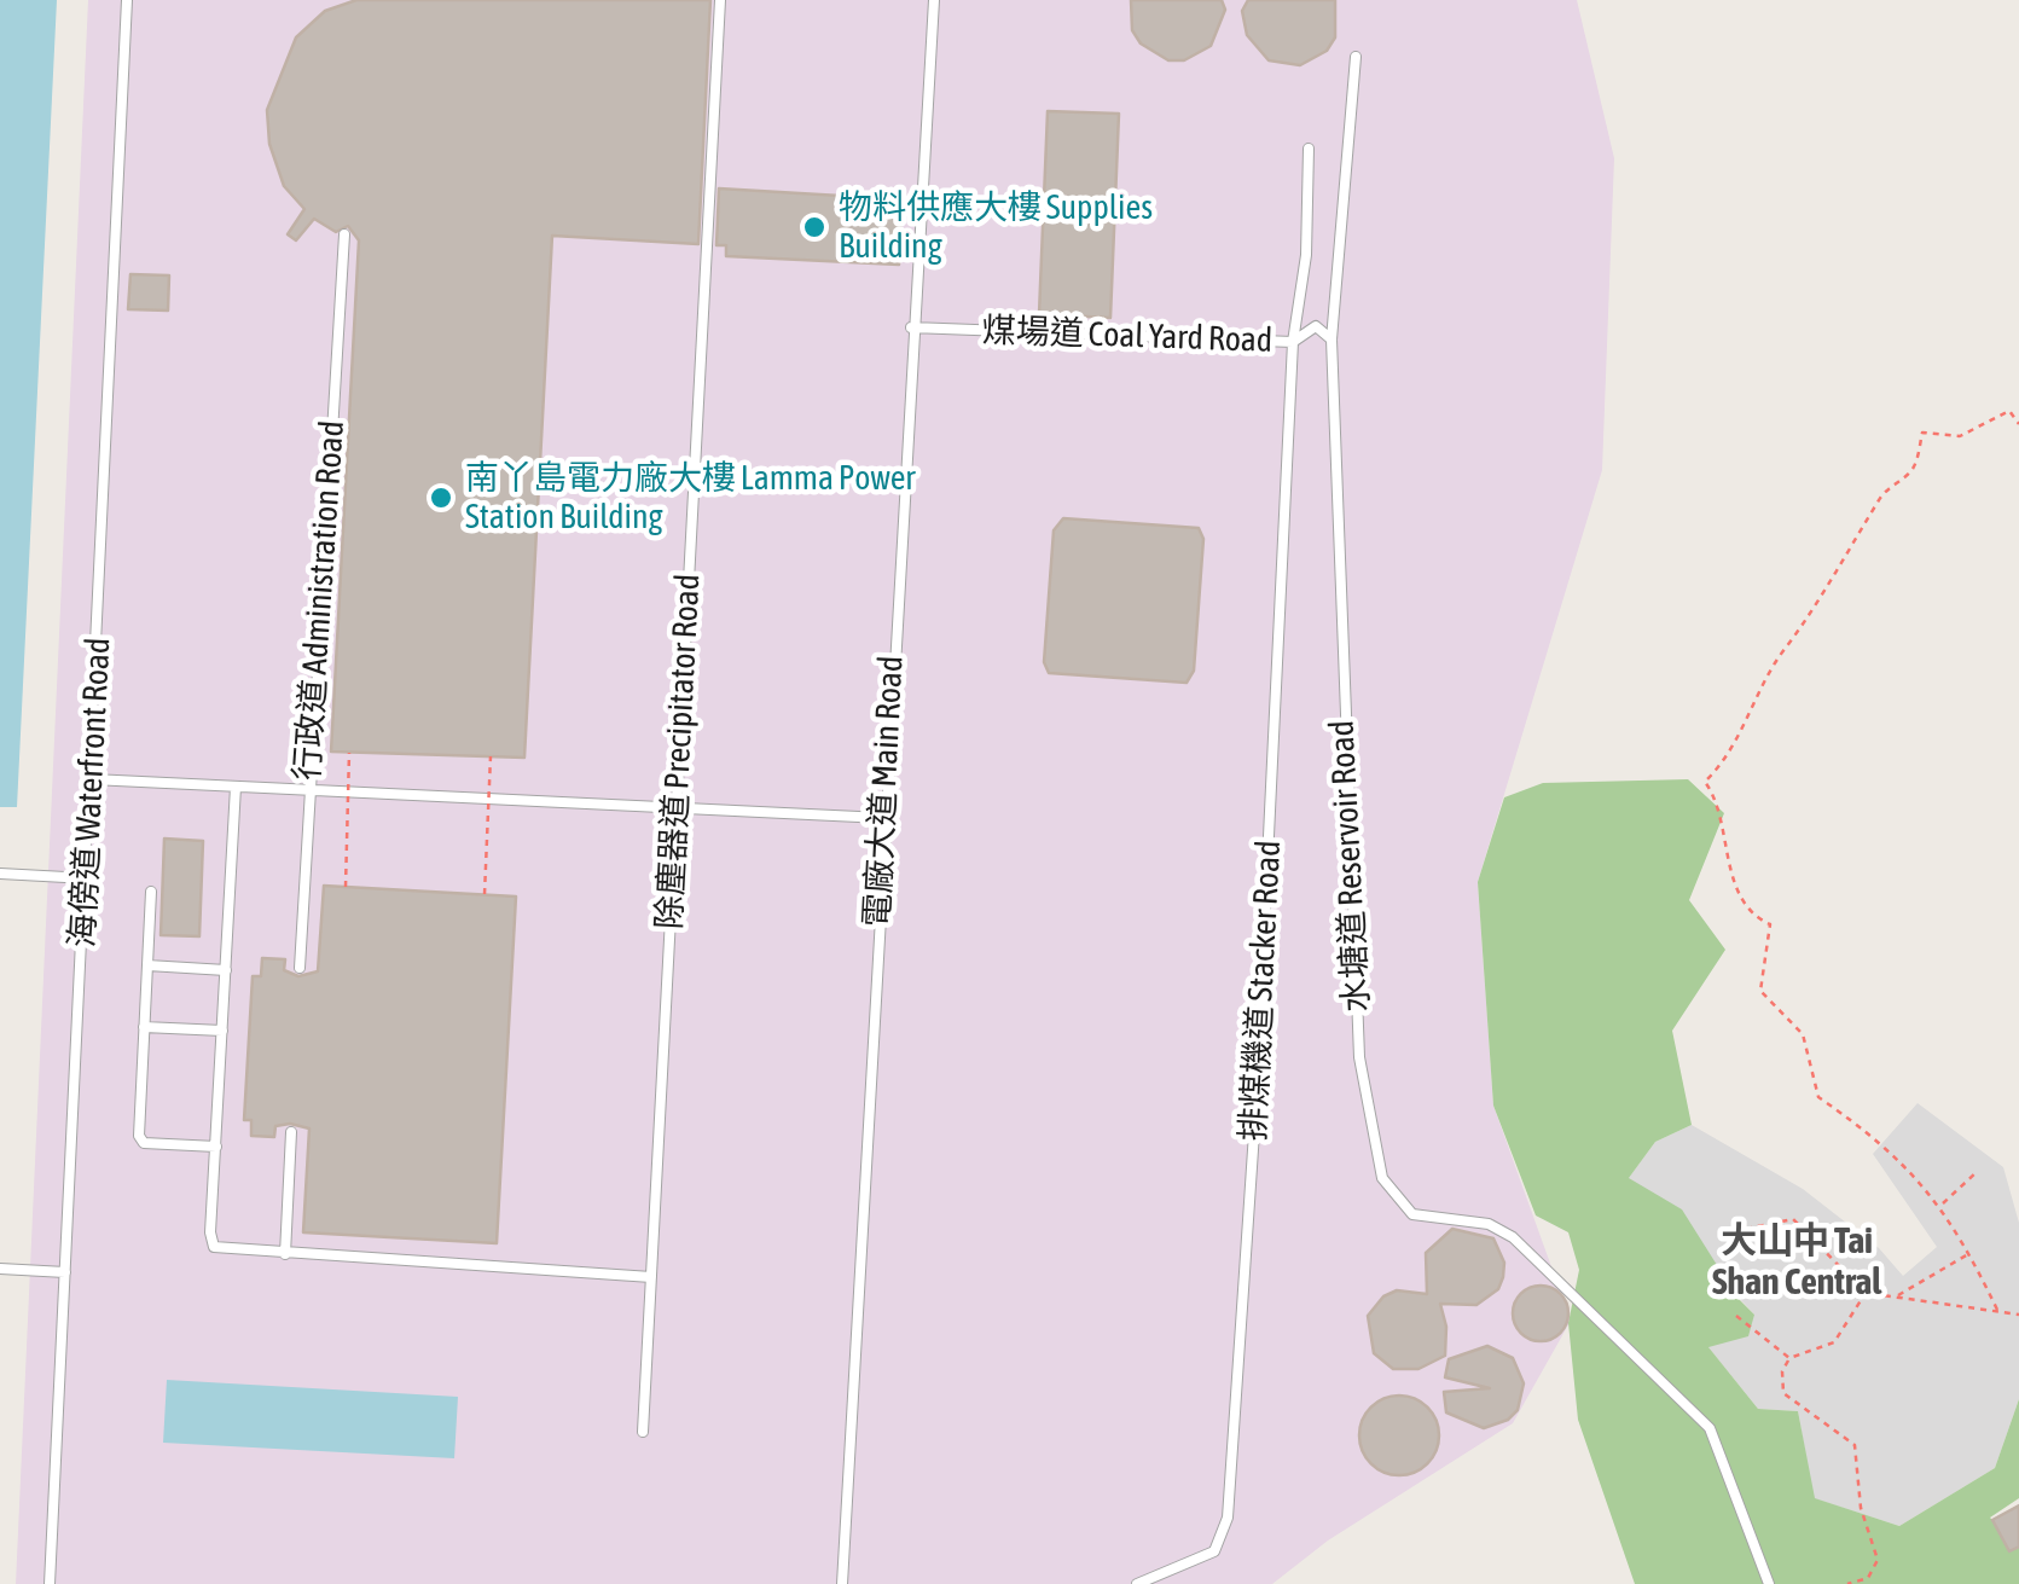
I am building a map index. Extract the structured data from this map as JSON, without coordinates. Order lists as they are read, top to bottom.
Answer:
{
  "streets": {
    "lane": [
      "煤場道 Coal Yard Road",
      "行政道 Administration Road",
      "除塵器道 Precipitator Road",
      "電廠大道 Main Road",
      "海傍道 Waterfront Road",
      "水塘道 Reservoir Road",
      "排煤機道 Stacker Road"
    ]
  },
  "crossings": [
    ["煤場道 Coal Yard Road", "電廠大道 Main Road"],
    ["煤場道 Coal Yard Road", "水塘道 Reservoir Road"],
    ["煤場道 Coal Yard Road", "排煤機道 Stacker Road"]
  ],
  "districts": ["大山中 Tai Shan Central"],
  "places": ["物料供應大樓 Supplies Building", "南丫島電力廠大樓 Lamma Power Station Building"]
}
